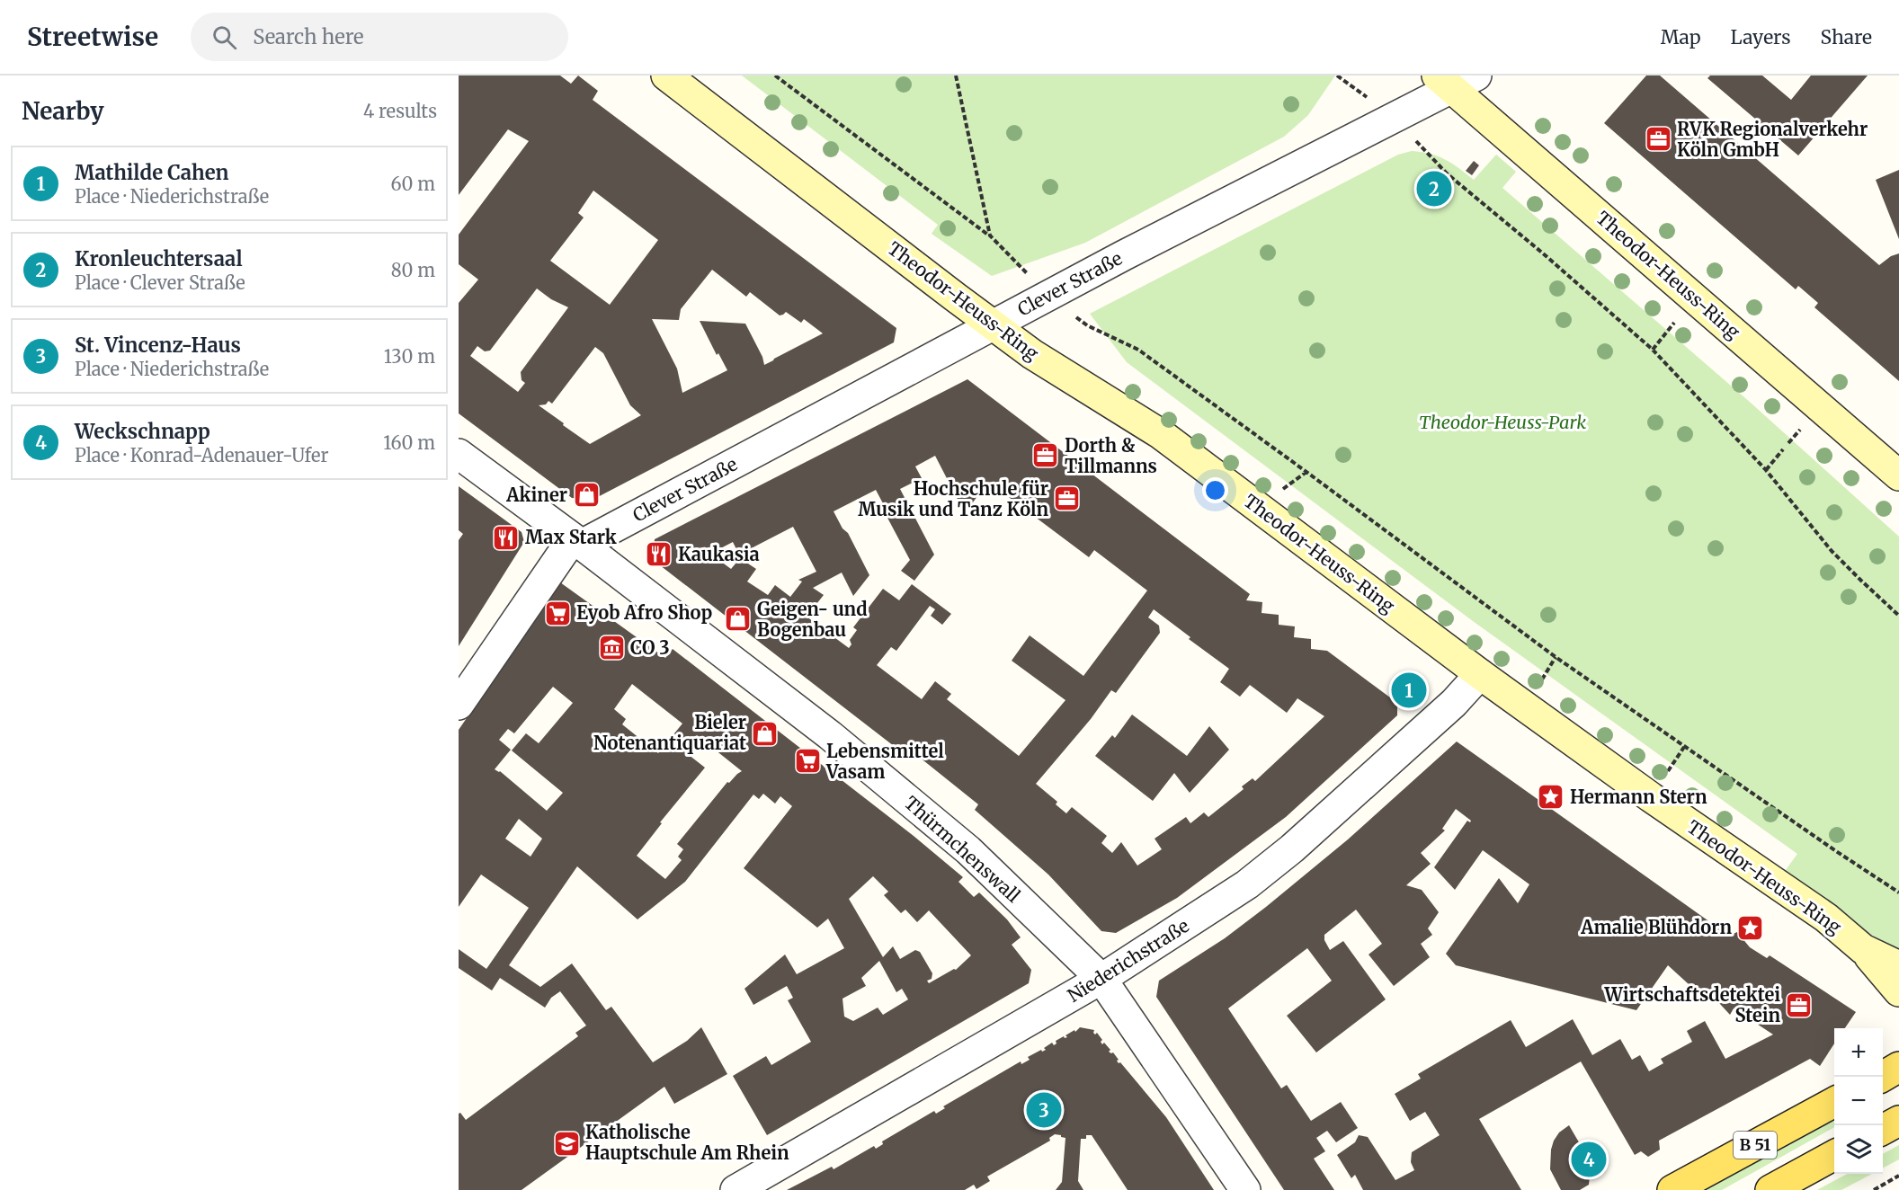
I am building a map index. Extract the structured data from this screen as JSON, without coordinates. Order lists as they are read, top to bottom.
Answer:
{
  "streets": {
    "main road": ["Theodor-Heuss-Ring", "B 51"],
    "street": ["Clever Straße", "Thürmchenswall", "Niederichstraße"]
  },
  "crossings": [
    ["Theodor-Heuss-Ring", "Clever Straße"],
    ["Theodor-Heuss-Ring", "Niederichstraße"],
    ["Clever Straße", "Thürmchenswall"],
    ["Thürmchenswall", "Niederichstraße"]
  ],
  "parks": ["Theodor-Heuss-Park"],
  "places": {
    "office": [
      "RVK Regionalverkehr Köln GmbH",
      "Dorth & Tillmanns",
      "Hochschule für Musik und Tanz Köln",
      "Wirtschaftsdetektei Stein"
    ],
    "shop": ["Akiner", "Geigen- und Bogenbau", "Bieler Notenantiquariat"],
    "restaurant": ["Max Stark", "Kaukasia"],
    "supermarket": ["Eyob Afro Shop", "Lebensmittel Vasam"],
    "museum": ["CO 3"],
    "place": ["Hermann Stern", "Amalie Blühdorn"],
    "school or university": ["Katholische Hauptschule Am Rhein"]
  },
  "page": {
    "header": "Streetwise",
    "search": "Search here",
    "nav": ["Map", "Layers", "Share"],
    "heading": ["Nearby", "4 results"],
    "list": [
      {
        "mark": "1",
        "name": "Mathilde Cahen",
        "note": "Place · Niederichstraße",
        "value": "60 m"
      },
      {
        "mark": "2",
        "name": "Kronleuchtersaal",
        "note": "Place · Clever Straße",
        "value": "80 m"
      },
      {
        "mark": "3",
        "name": "St. Vincenz-Haus",
        "note": "Place · Niederichstraße",
        "value": "130 m"
      },
      {
        "mark": "4",
        "name": "Weckschnapp",
        "note": "Place · Konrad-Adenauer-Ufer",
        "value": "160 m"
      }
    ],
    "pins": [
      "2",
      "1",
      "3",
      "4"
    ],
    "map_buttons": ["+", "−"]
  }
}
